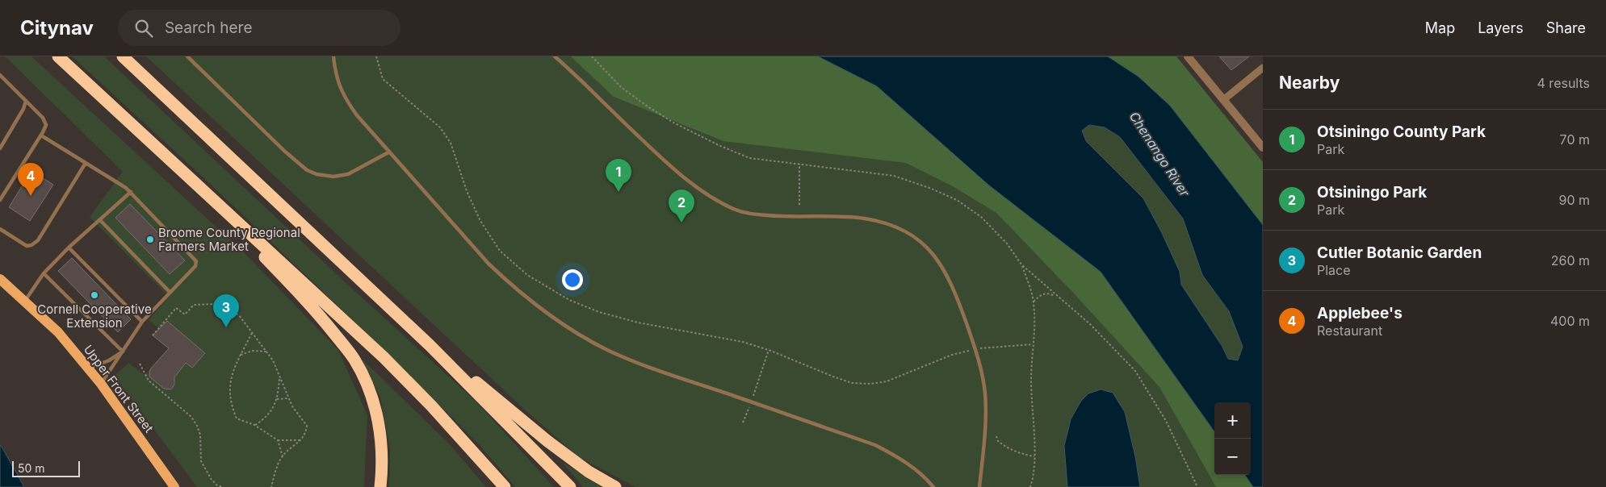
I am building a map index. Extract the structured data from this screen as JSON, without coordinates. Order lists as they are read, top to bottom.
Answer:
{
  "streets": {
    "main road": ["Upper Front Street"]
  },
  "water": ["Chenango River"],
  "places": ["Broome County Regional Farmers Market", "Cornell Cooperative Extension"],
  "scale_bar": "50 m",
  "page": {
    "header": "Citynav",
    "search": "Search here",
    "nav": ["Map", "Layers", "Share"],
    "heading": ["Nearby", "4 results"],
    "list": [
      {
        "mark": "1",
        "name": "Otsiningo County Park",
        "note": "Park",
        "value": "70 m"
      },
      {
        "mark": "2",
        "name": "Otsiningo Park",
        "note": "Park",
        "value": "90 m"
      },
      {
        "mark": "3",
        "name": "Cutler Botanic Garden",
        "note": "Place",
        "value": "260 m"
      },
      {
        "mark": "4",
        "name": "Applebee's",
        "note": "Restaurant",
        "value": "400 m"
      }
    ],
    "pins": [
      "1",
      "4",
      "2",
      "3"
    ],
    "map_buttons": ["+", "−"],
    "scale": "50 m"
  }
}
